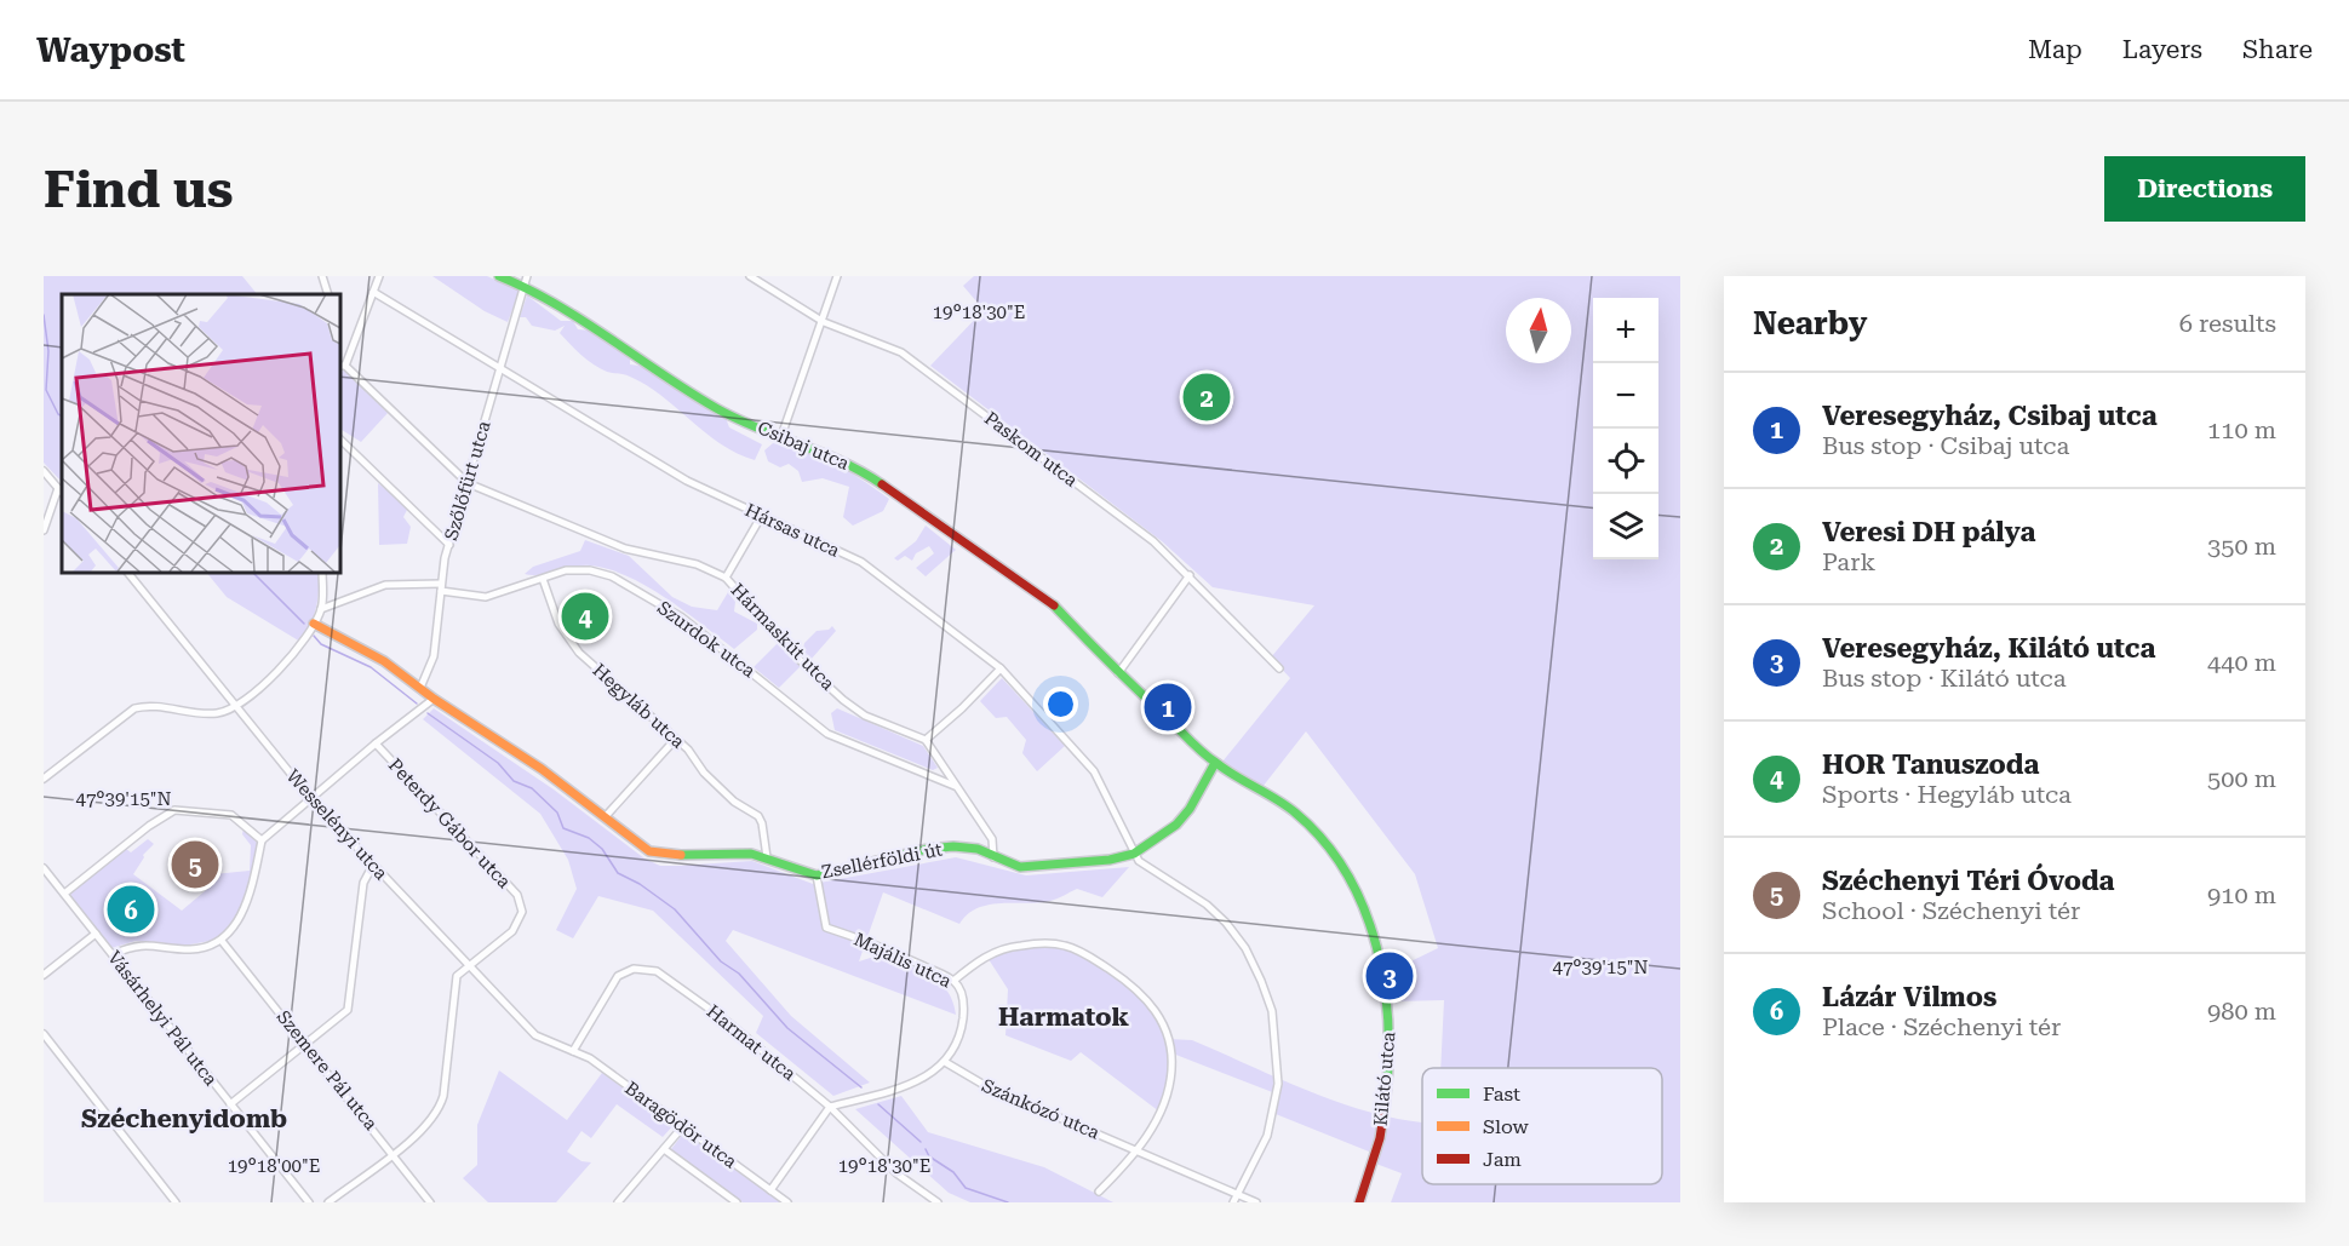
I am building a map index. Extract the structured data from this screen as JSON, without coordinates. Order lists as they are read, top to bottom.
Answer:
{
  "streets": {
    "street": [
      "Csibaj utca",
      "Paskom utca",
      "Szőlőfürt utca",
      "Hársas utca",
      "Hármaskút utca",
      "Szurdok utca",
      "Hegyláb utca",
      "Peterdy Gábor utca",
      "Wesselényi utca",
      "Zsellérföldi út",
      "Majális utca",
      "Vásárhelyi Pál utca",
      "Harmat utca",
      "Szemere Pál utca",
      "Kilátó utca",
      "Szánkózó utca",
      "Baragödör utca"
    ]
  },
  "crossings": [
    ["Csibaj utca", "Szőlőfürt utca"],
    ["Csibaj utca", "Zsellérföldi út"],
    ["Csibaj utca", "Kilátó utca"],
    ["Szőlőfürt utca", "Hársas utca"],
    ["Szőlőfürt utca", "Hármaskút utca"],
    ["Szőlőfürt utca", "Szurdok utca"],
    ["Szőlőfürt utca", "Zsellérföldi út"],
    ["Hársas utca", "Zsellérföldi út"],
    ["Szurdok utca", "Hegyláb utca"],
    ["Hegyláb utca", "Zsellérföldi út"],
    ["Peterdy Gábor utca", "Wesselényi utca"],
    ["Wesselényi utca", "Harmat utca"],
    ["Wesselényi utca", "Baragödör utca"],
    ["Zsellérföldi út", "Majális utca"],
    ["Zsellérföldi út", "Kilátó utca"],
    ["Majális utca", "Szánkózó utca"],
    ["Harmat utca", "Baragödör utca"]
  ],
  "districts": ["Harmatok", "Széchenyidomb"],
  "legend": ["Fast", "Slow", "Jam"],
  "north": "top",
  "page": {
    "header": "Waypost",
    "nav": ["Map", "Layers", "Share"],
    "buttons": "Directions",
    "title": "Find us",
    "heading": ["Nearby", "6 results"],
    "map_buttons": ["+", "−"],
    "pins": [
      "2",
      "4",
      "1",
      "5",
      "6",
      "3"
    ],
    "list": [
      {
        "mark": "1",
        "name": "Veresegyház, Csibaj utca",
        "note": "Bus stop · Csibaj utca",
        "value": "110 m"
      },
      {
        "mark": "2",
        "name": "Veresi DH pálya",
        "note": "Park",
        "value": "350 m"
      },
      {
        "mark": "3",
        "name": "Veresegyház, Kilátó utca",
        "note": "Bus stop · Kilátó utca",
        "value": "440 m"
      },
      {
        "mark": "4",
        "name": "HOR Tanuszoda",
        "note": "Sports · Hegyláb utca",
        "value": "500 m"
      },
      {
        "mark": "5",
        "name": "Széchenyi Téri Óvoda",
        "note": "School · Széchenyi tér",
        "value": "910 m"
      },
      {
        "mark": "6",
        "name": "Lázár Vilmos",
        "note": "Place · Széchenyi tér",
        "value": "980 m"
      }
    ]
  },
  "coordinates": ["19°18'30\"E", "47°39'15\"N", "19°18'00\"E"]
}
